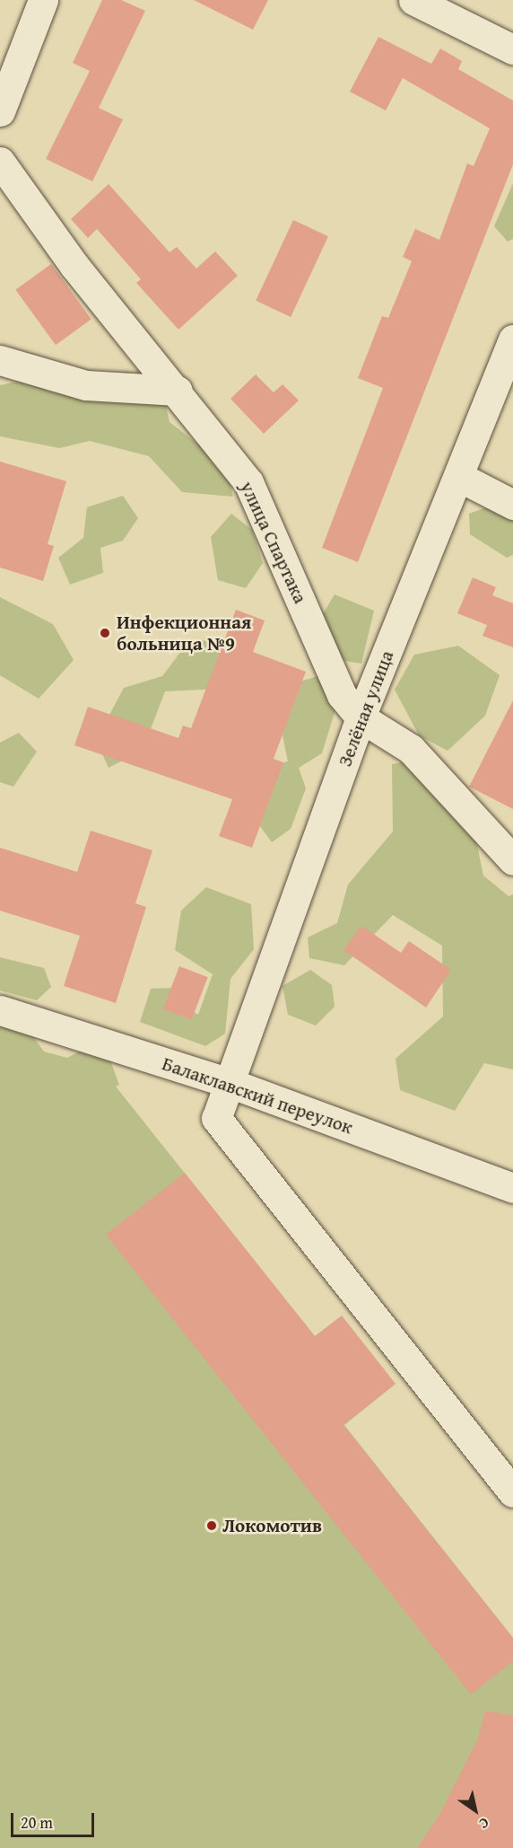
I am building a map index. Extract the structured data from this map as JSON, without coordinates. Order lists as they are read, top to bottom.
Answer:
{
  "streets": {
    "street": ["улица Спартака", "Зелёная улица", "Балаклавский переулок"]
  },
  "crossings": [
    ["улица Спартака", "Зелёная улица"],
    ["Зелёная улица", "Балаклавский переулок"]
  ],
  "places": ["Инфекционная больница №9", "Локомотив"],
  "scale_bar": "20 m",
  "north": "bottom right"
}
